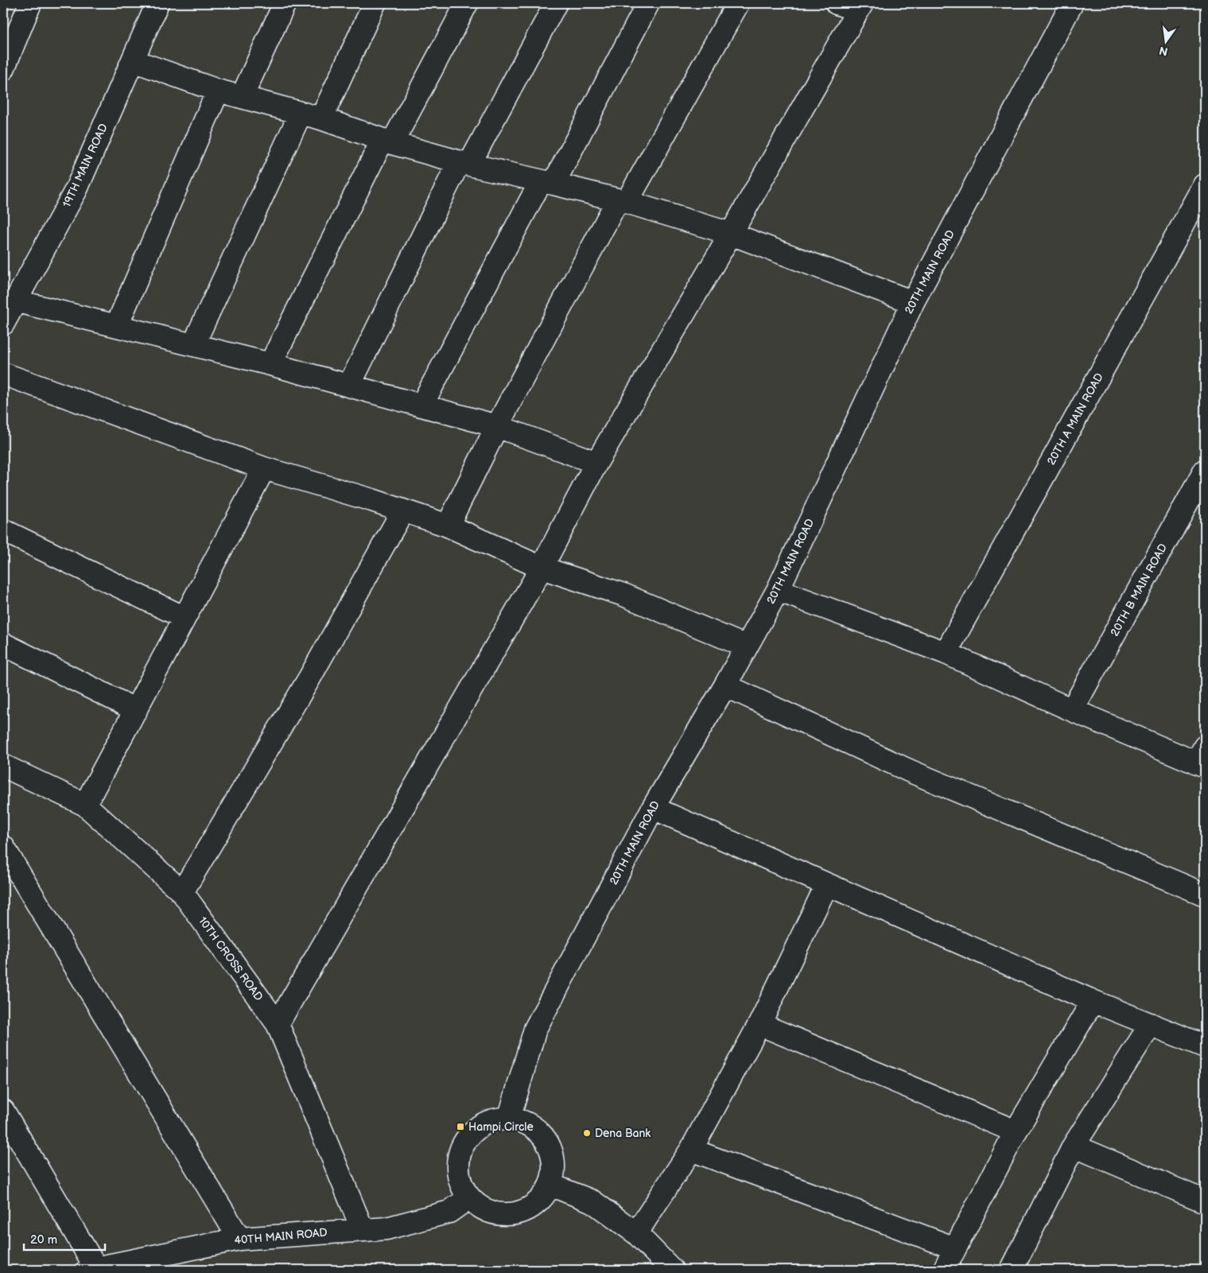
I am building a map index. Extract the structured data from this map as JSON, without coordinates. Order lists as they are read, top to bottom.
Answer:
{
  "streets": {
    "street": [
      "19TH MAIN ROAD",
      "20TH MAIN ROAD",
      "20TH A MAIN ROAD",
      "20TH B MAIN ROAD",
      "10TH CROSS ROAD",
      "40TH MAIN ROAD"
    ]
  },
  "crossings": [
    ["20TH MAIN ROAD", "40TH MAIN ROAD"],
    ["10TH CROSS ROAD", "40TH MAIN ROAD"]
  ],
  "places": {
    "transit": ["Hampi Circle"],
    "other": ["Dena Bank"]
  },
  "scale_bar": "20 m",
  "north": "bottom"
}
